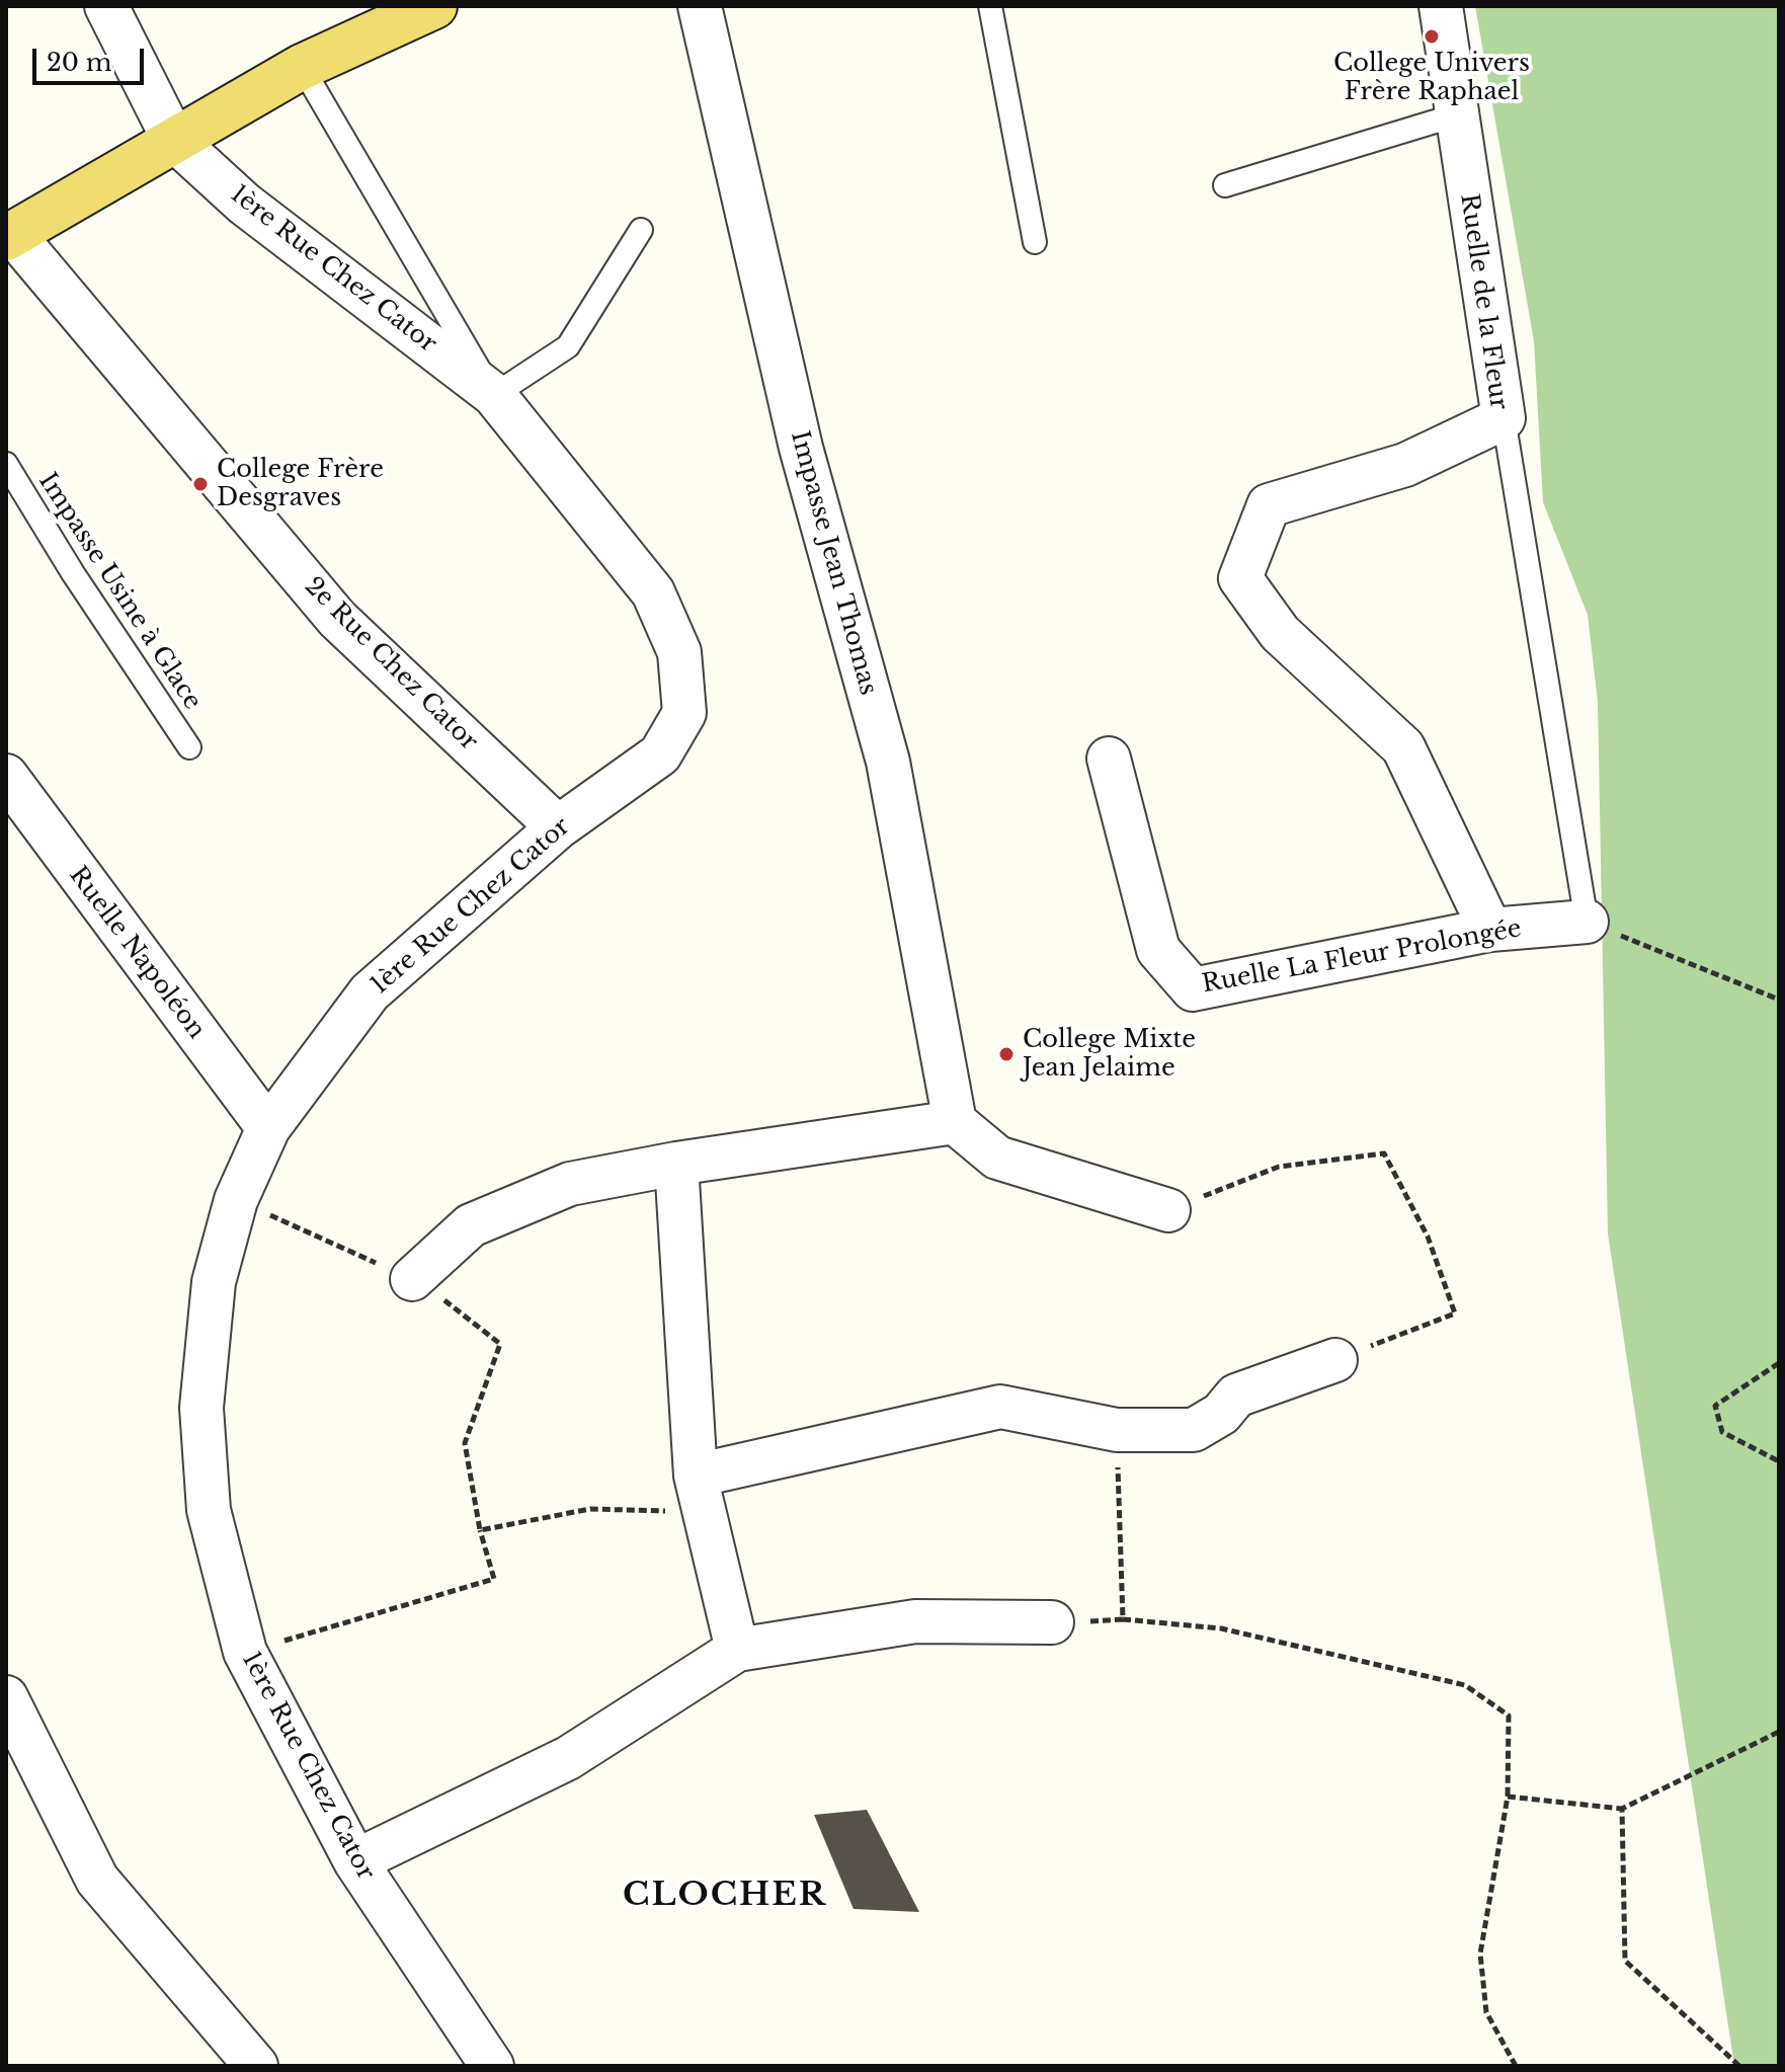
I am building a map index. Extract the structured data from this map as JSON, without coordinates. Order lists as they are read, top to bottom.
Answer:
{
  "streets": {
    "street": [
      "1ère Rue Chez Cator",
      "Ruelle de la Fleur",
      "Impasse Jean Thomas",
      "2e Rue Chez Cator",
      "Ruelle Napoléon",
      "Ruelle La Fleur Prolongée"
    ],
    "lane": ["Impasse Usine à Glace"]
  },
  "crossings": [
    ["1ère Rue Chez Cator", "2e Rue Chez Cator"],
    ["1ère Rue Chez Cator", "Ruelle Napoléon"],
    ["Ruelle de la Fleur", "Ruelle La Fleur Prolongée"]
  ],
  "districts": ["CLOCHER"],
  "places": ["College Univers Frère Raphael", "College Frère Desgraves", "College Mixte Jean Jelaime"],
  "scale_bar": "20 m"
}
